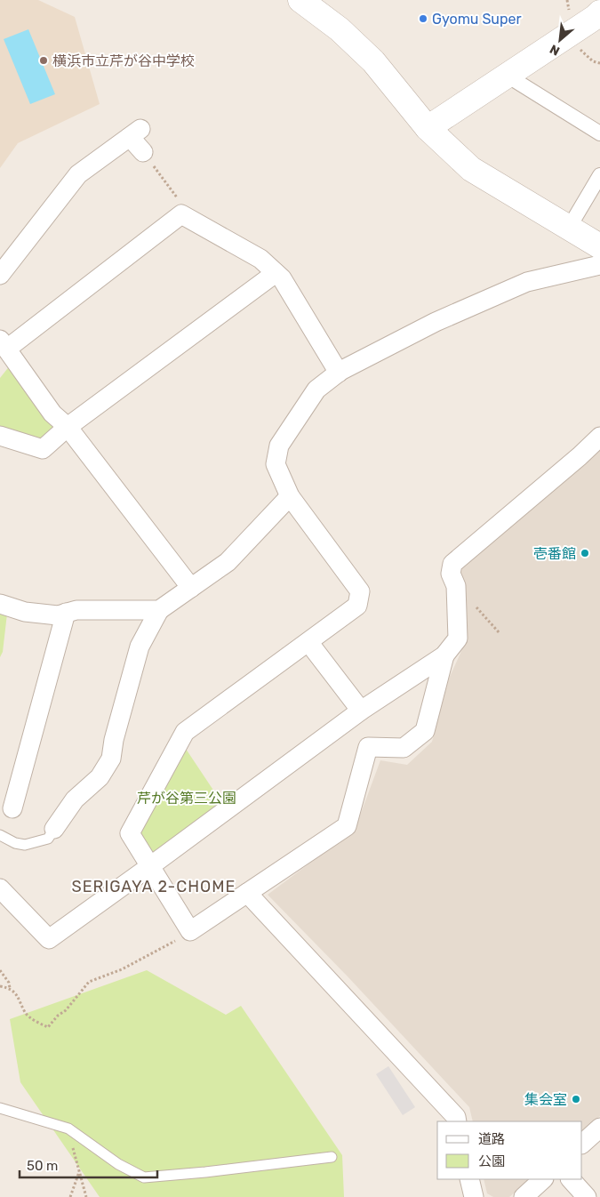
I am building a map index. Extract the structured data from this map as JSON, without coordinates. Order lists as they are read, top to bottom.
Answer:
{
  "districts": ["SERIGAYA 2-CHOME"],
  "parks": ["芹が谷第三公園"],
  "places": [
    "Gyomu Super",
    "横浜市立芹が谷中学校",
    "壱番館",
    "集会室"
  ],
  "legend": ["道路", "公園"],
  "scale_bar": "50 m",
  "north": "bottom left"
}
